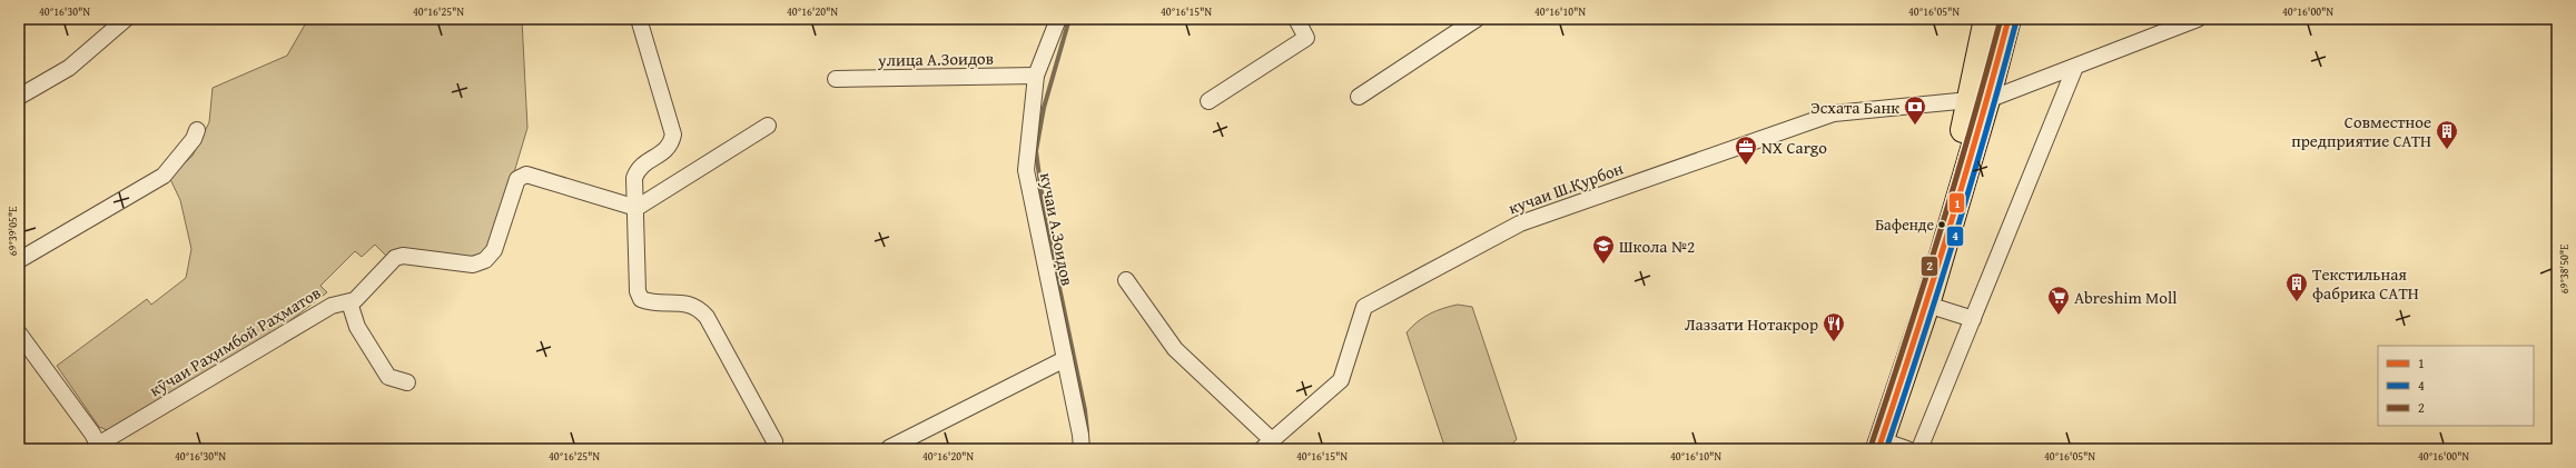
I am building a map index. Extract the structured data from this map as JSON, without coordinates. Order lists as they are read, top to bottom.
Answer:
{
  "streets": {
    "street": [
      "улица А.Зоидов",
      "кучаи Ш.Қурбон",
      "кучаи А.Зоидов",
      "кӯчаи Раҳимбой Раҳматов"
    ]
  },
  "crossings": [
    ["улица А.Зоидов", "кучаи А.Зоидов"]
  ],
  "places": {
    "bank": ["Эсxата Банк"],
    "building": ["Совместное предприятие CATH", "Текстильная фабрика САТН"],
    "office": ["NX Cargo"],
    "other": ["Бафенде"],
    "school or university": ["Школа №2"],
    "supermarket": ["Abreshim Moll"],
    "restaurant": ["Лаззати Нотакрор"]
  },
  "lines": ["transit line 1", "transit line 2", "transit line 4"],
  "legend": ["1", "4", "2"],
  "coordinates": [
    "40°16'30\"N",
    "40°16'25\"N",
    "40°16'20\"N",
    "40°16'15\"N",
    "40°16'10\"N",
    "40°16'05\"N",
    "40°16'00\"N",
    "69°39'05\"E",
    "69°38'50\"E"
  ]
}
